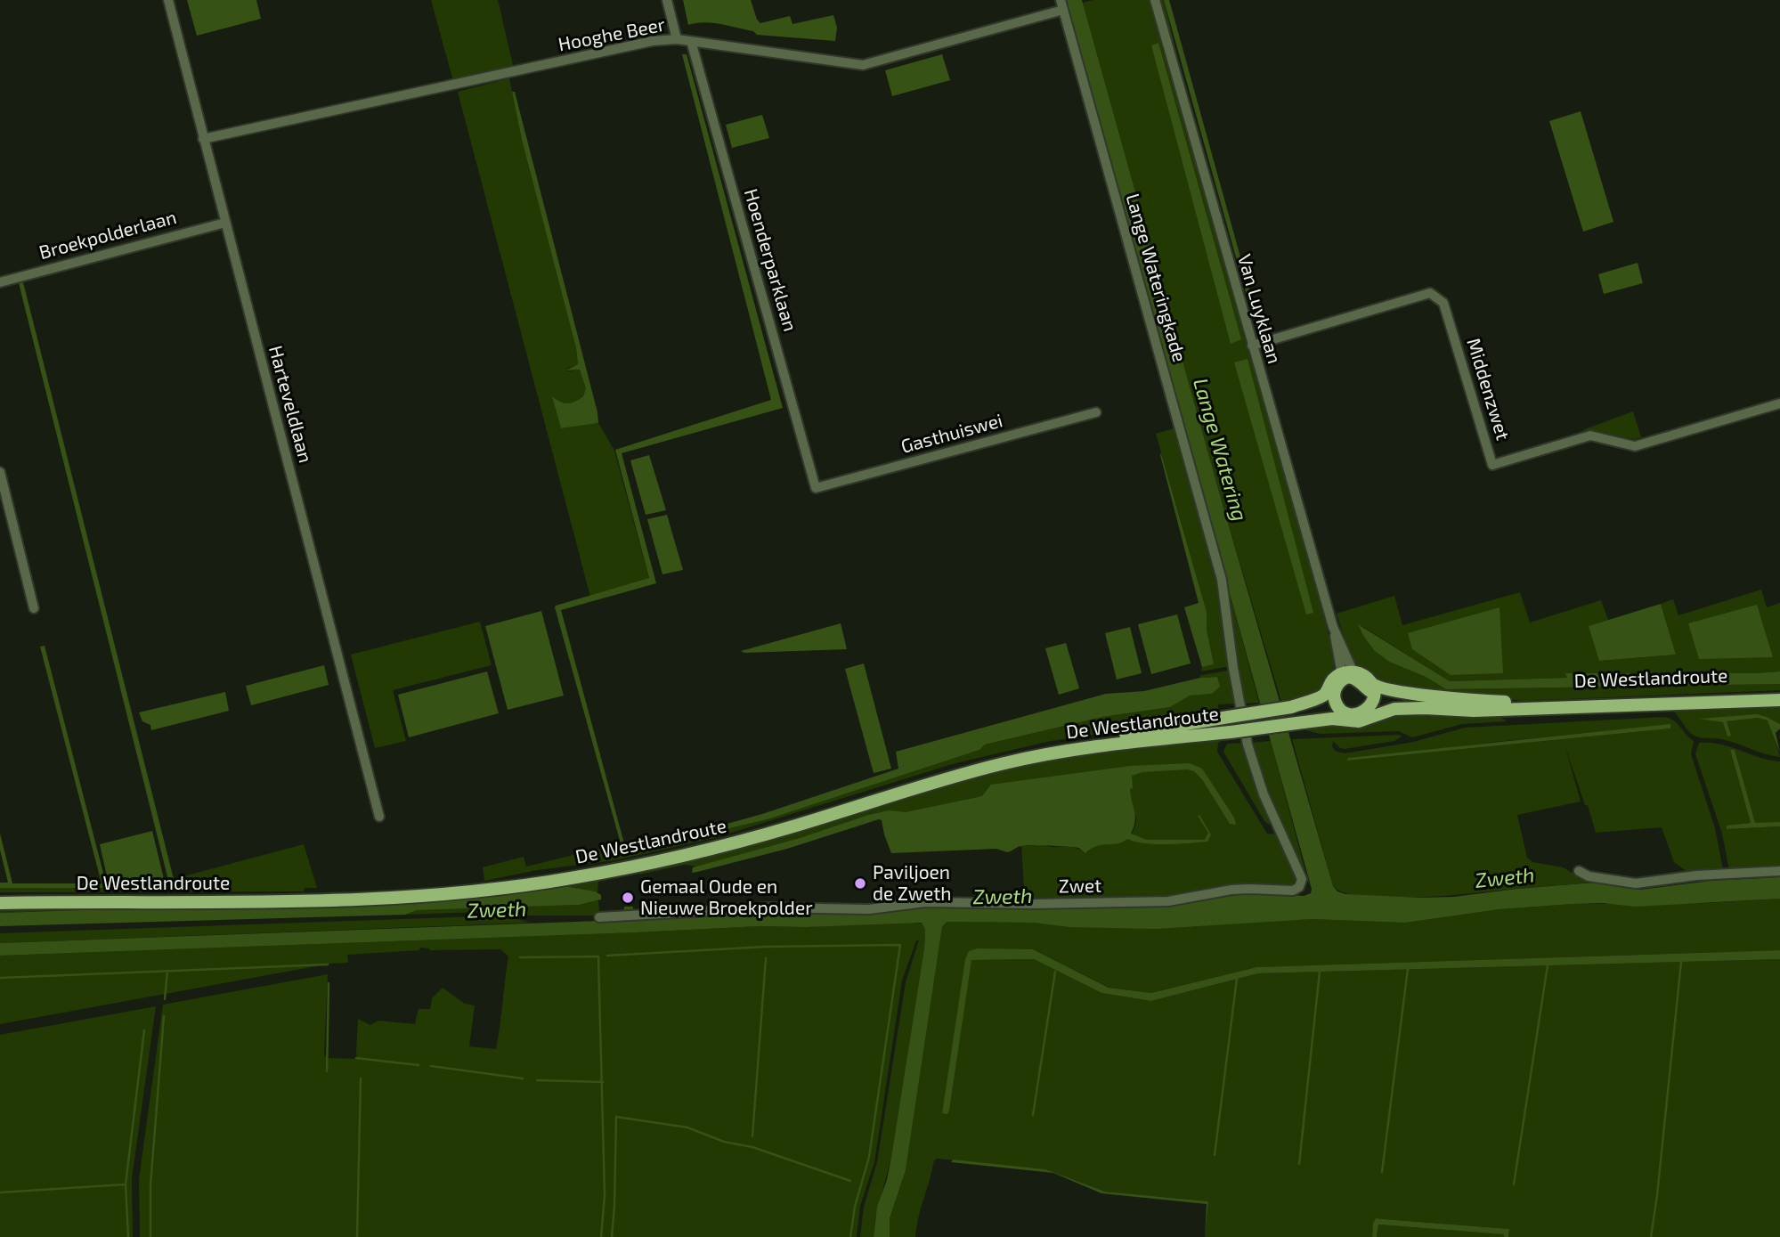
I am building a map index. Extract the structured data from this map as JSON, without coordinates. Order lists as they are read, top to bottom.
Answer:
{
  "streets": {
    "main road": ["De Westlandroute"],
    "street": [
      "Hooghe Beer",
      "Broekpolderlaan",
      "Hoenderparklaan",
      "Lange Wateringkade",
      "Van Luyklaan",
      "Middenzwet",
      "Harteveldlaan",
      "Gasthuiswei",
      "Zwet"
    ]
  },
  "crossings": [
    ["Hooghe Beer", "Hoenderparklaan"],
    ["Hooghe Beer", "Lange Wateringkade"],
    ["Hooghe Beer", "Harteveldlaan"],
    ["Broekpolderlaan", "Harteveldlaan"],
    ["Hoenderparklaan", "Gasthuiswei"],
    ["Lange Wateringkade", "Zwet"],
    ["Van Luyklaan", "Middenzwet"],
    ["Van Luyklaan", "De Westlandroute"]
  ],
  "water": ["Lange Watering", "Zweth"],
  "places": ["Paviljoen de Zweth", "Gemaal Oude en Nieuwe Broekpolder"]
}
